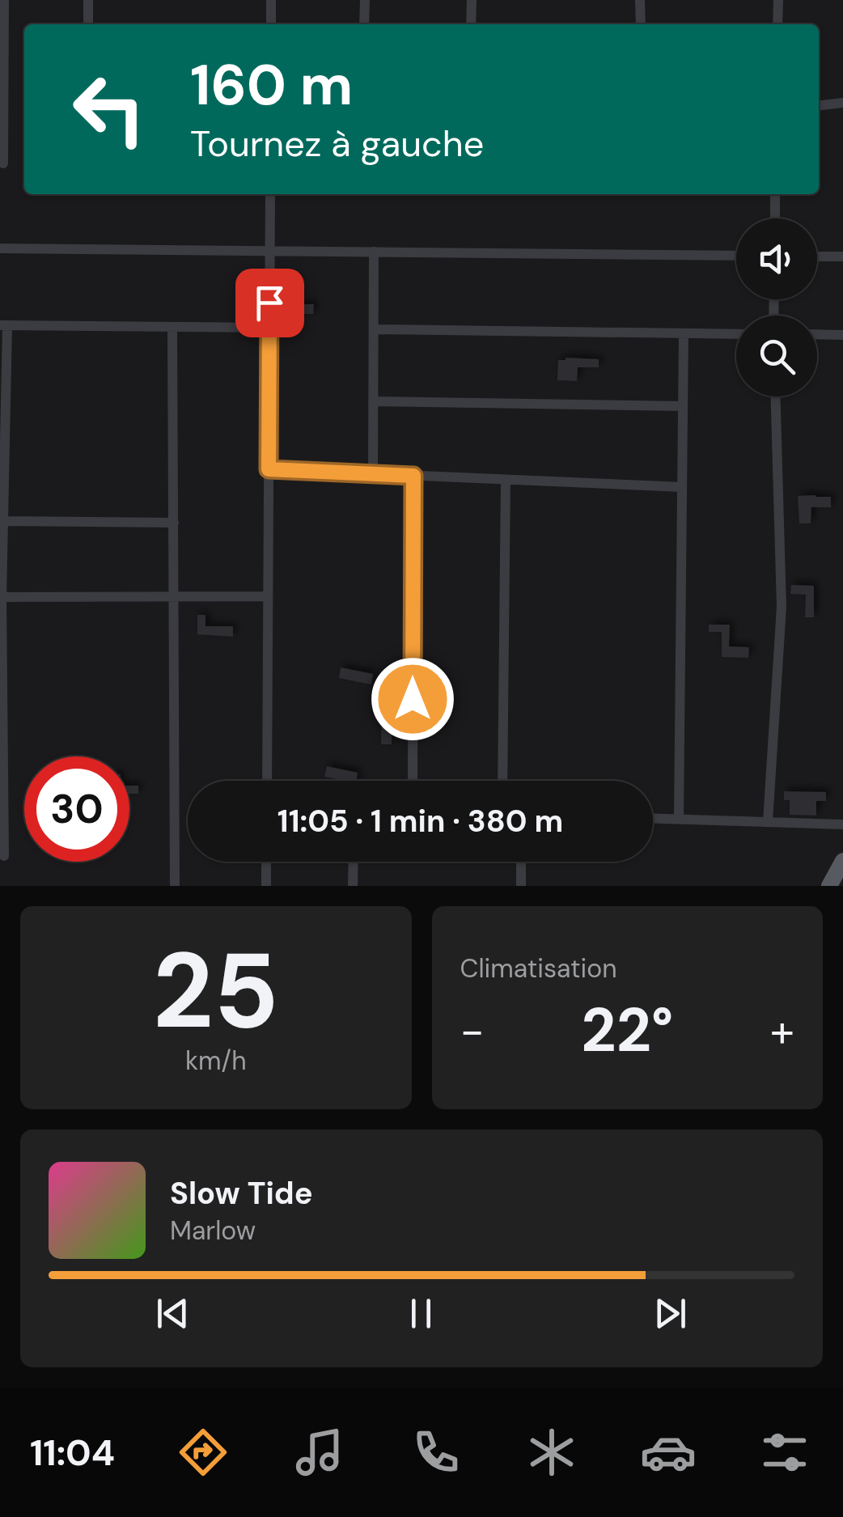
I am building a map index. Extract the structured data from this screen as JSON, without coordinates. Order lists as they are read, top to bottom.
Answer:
{
  "page": {
    "turn": ["160 m", "Tournez à gauche"],
    "limit": "30",
    "trip": "11:05 · 1 min · 380 m",
    "tile": [
      ["25", "km/h"],
      "Climatisation"
    ],
    "heat": ["−", "22°", "+"],
    "song": ["Slow Tide", "Marlow"],
    "tabs": "11:04"
  }
}
